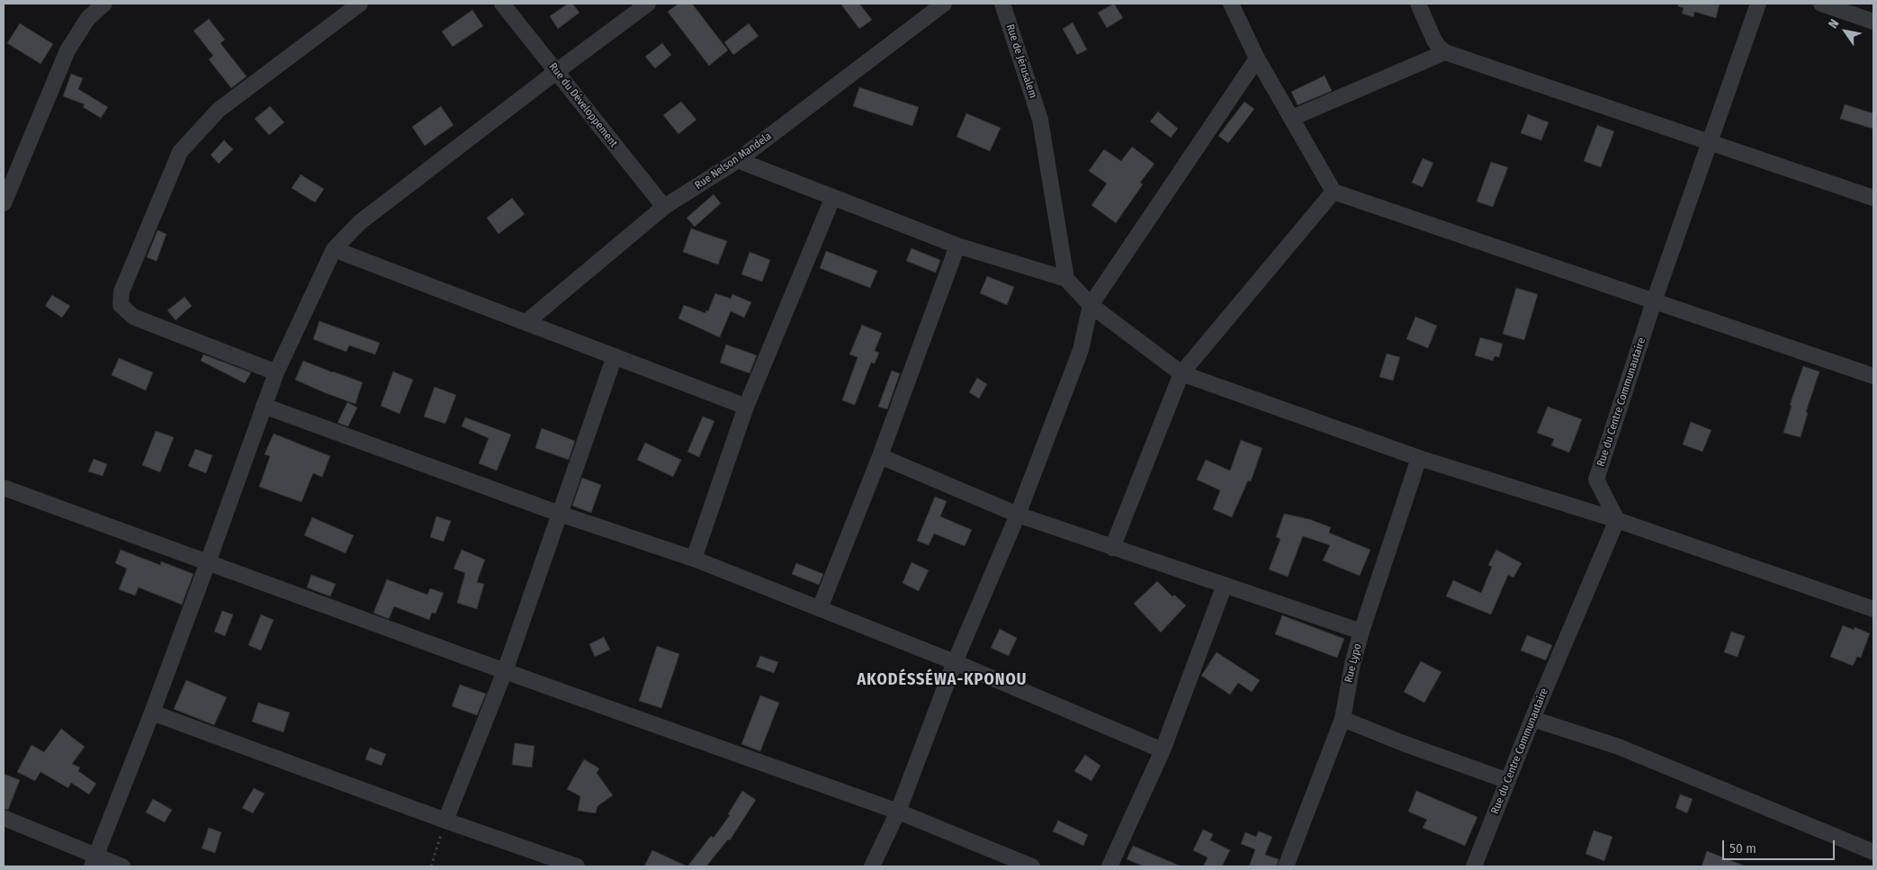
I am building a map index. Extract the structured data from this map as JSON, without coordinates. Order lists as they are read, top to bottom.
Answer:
{
  "streets": {
    "street": [
      "Rue de Jérusalem",
      "Rue du Développement",
      "Rue Nelson Mandela",
      "Rue du Centre Communautaire",
      "Rue Lypo"
    ]
  },
  "crossings": [
    ["Rue du Développement", "Rue Nelson Mandela"]
  ],
  "districts": ["AKODÉSSÉWA-KPONOU"],
  "scale_bar": "50 m",
  "north": "top left"
}
